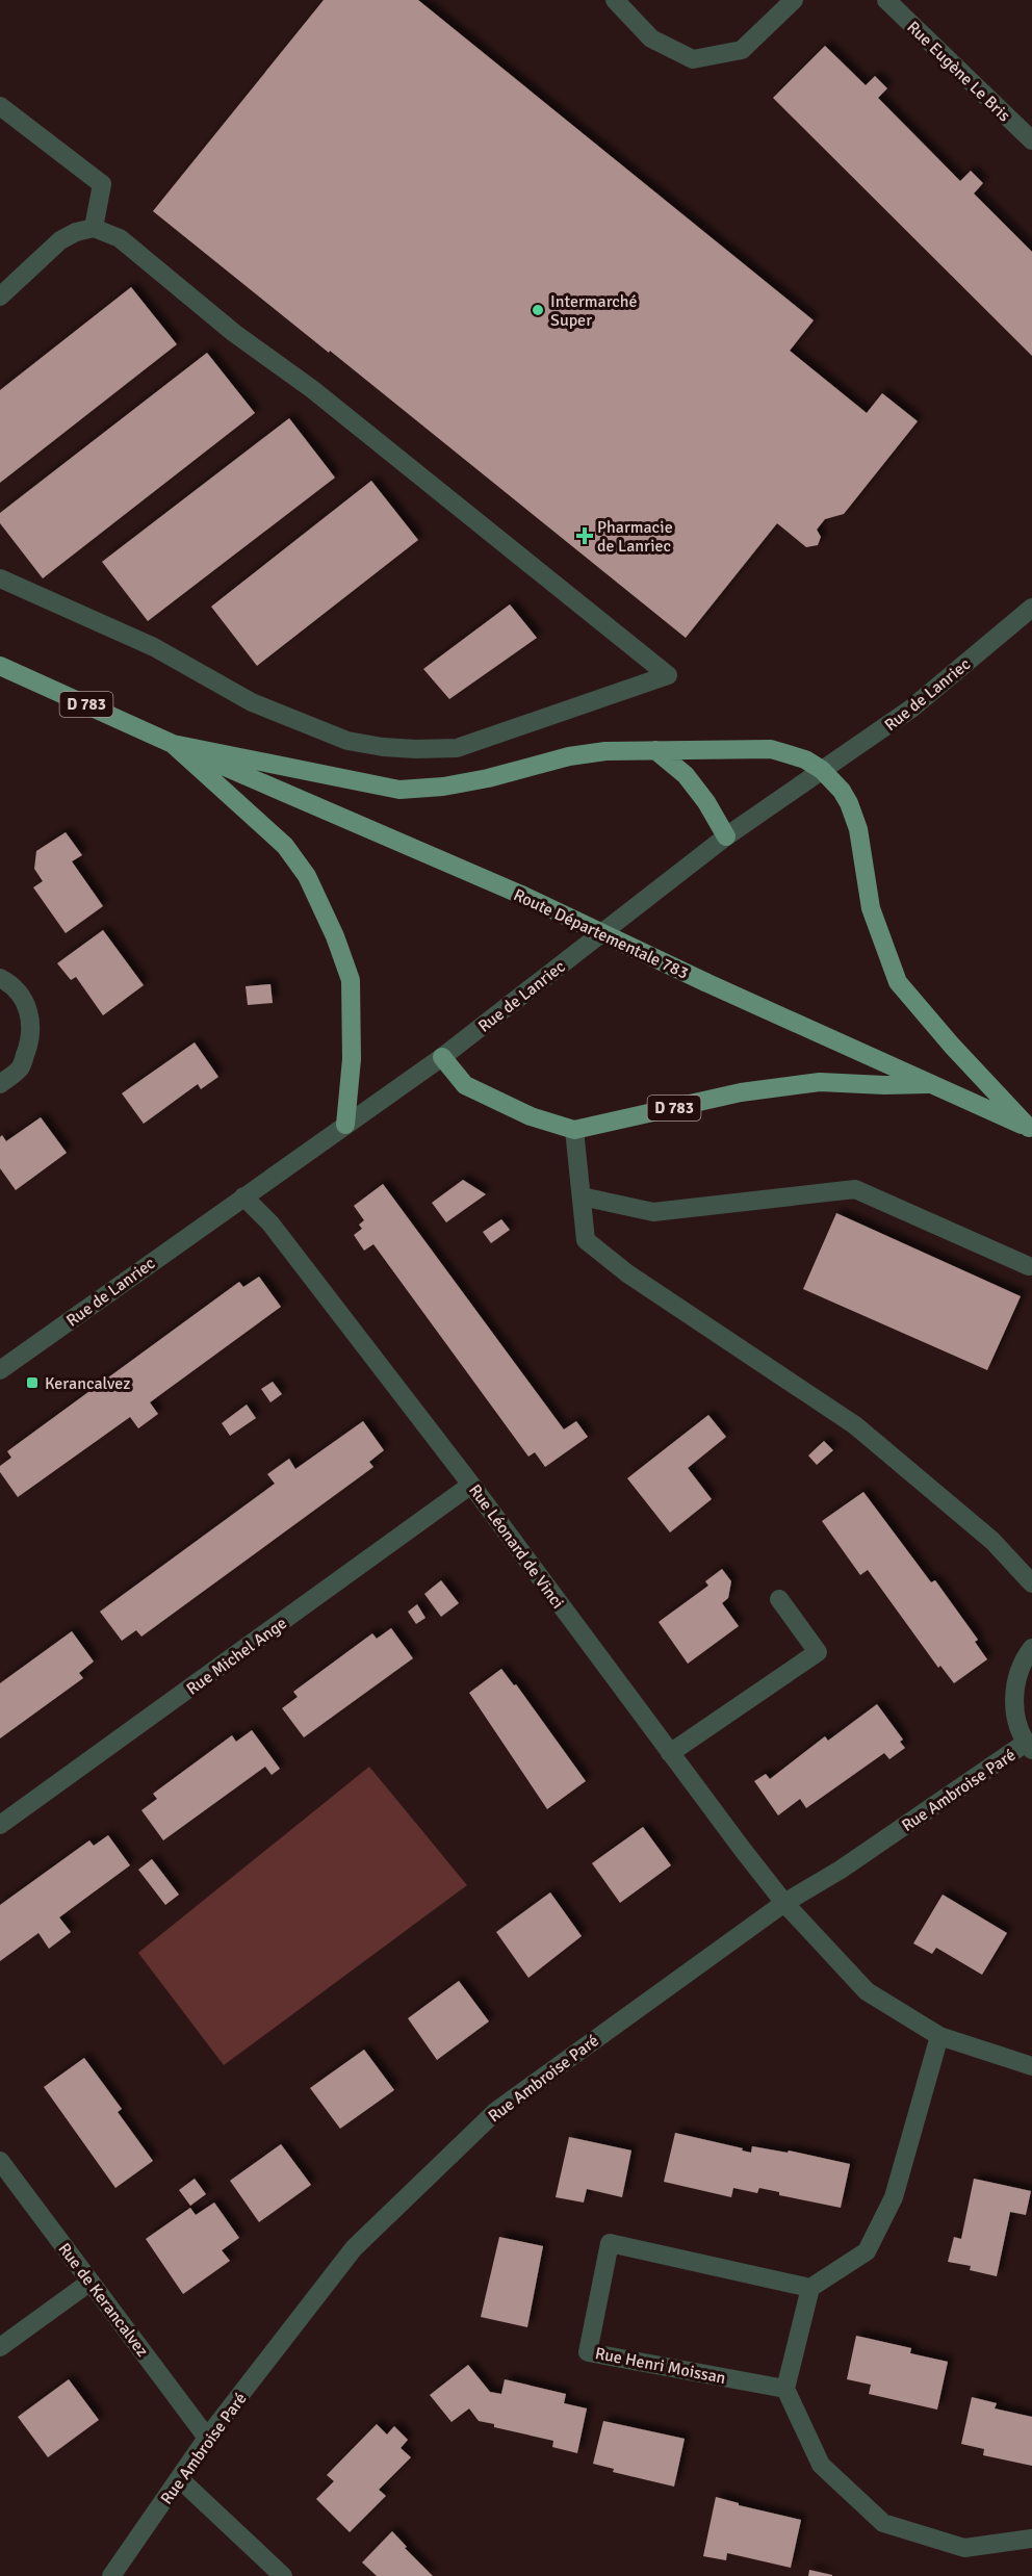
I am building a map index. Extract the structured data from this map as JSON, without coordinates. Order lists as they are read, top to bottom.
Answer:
{
  "streets": {
    "main road": ["D 783", "Route Départementale 783"],
    "street": [
      "Rue Eugène Le Bris",
      "Rue de Lanriec",
      "Rue Léonard de Vinci",
      "Rue Michel Ange",
      "Rue Ambroise Paré",
      "Rue de Kerancalvez",
      "Rue Henri Moissan"
    ]
  },
  "crossings": [
    ["Rue de Lanriec", "D 783"],
    ["Rue de Lanriec", "Rue Léonard de Vinci"],
    ["D 783", "Route Départementale 783"],
    ["Rue Léonard de Vinci", "Rue Michel Ange"],
    ["Rue Léonard de Vinci", "Rue Ambroise Paré"],
    ["Rue Ambroise Paré", "Rue de Kerancalvez"]
  ],
  "places": {
    "other": ["Intermarché Super"],
    "health": ["Pharmacie de Lanriec"],
    "transit": ["Kerancalvez"]
  }
}
